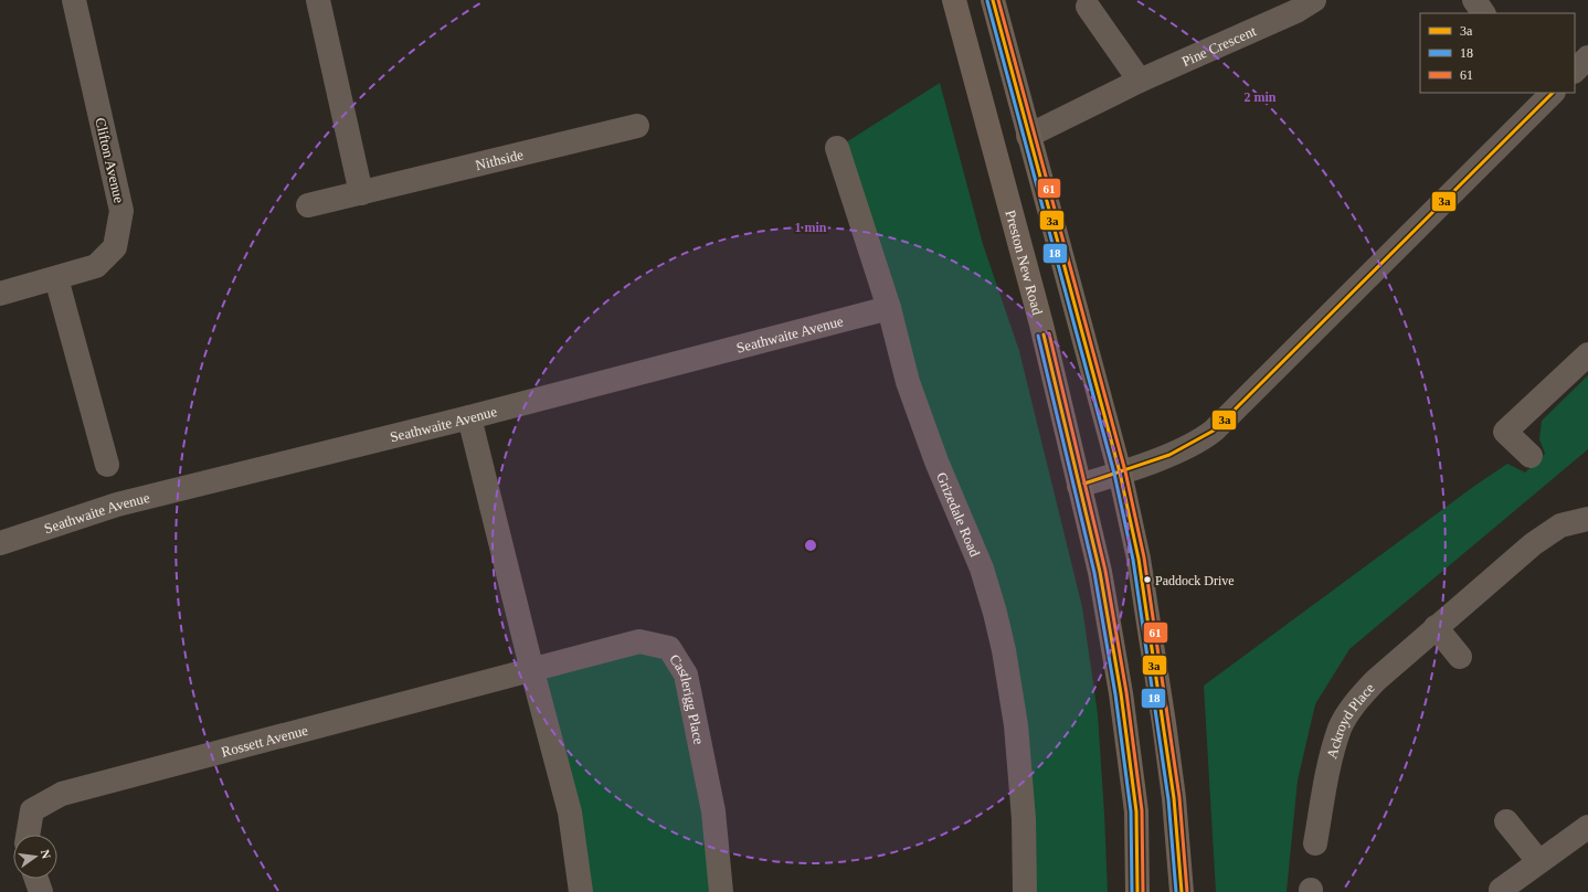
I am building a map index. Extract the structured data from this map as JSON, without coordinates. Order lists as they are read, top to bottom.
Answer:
{
  "streets": {
    "highway": ["Preston New Road"],
    "street": [
      "Pine Crescent",
      "Nithside",
      "Clifton Avenue",
      "Seathwaite Avenue",
      "Grizedale Road",
      "Castlerigg Place",
      "Ackroyd Place",
      "Rossett Avenue"
    ]
  },
  "crossings": [
    ["Seathwaite Avenue", "Grizedale Road"],
    ["Castlerigg Place", "Rossett Avenue"]
  ],
  "places": ["Paddock Drive"],
  "lines": ["transit line 3a", "transit line 61", "transit line 18"],
  "legend": ["3a", "18", "61"],
  "north": "right",
  "rings": ["2 min", "1 min"]
}
